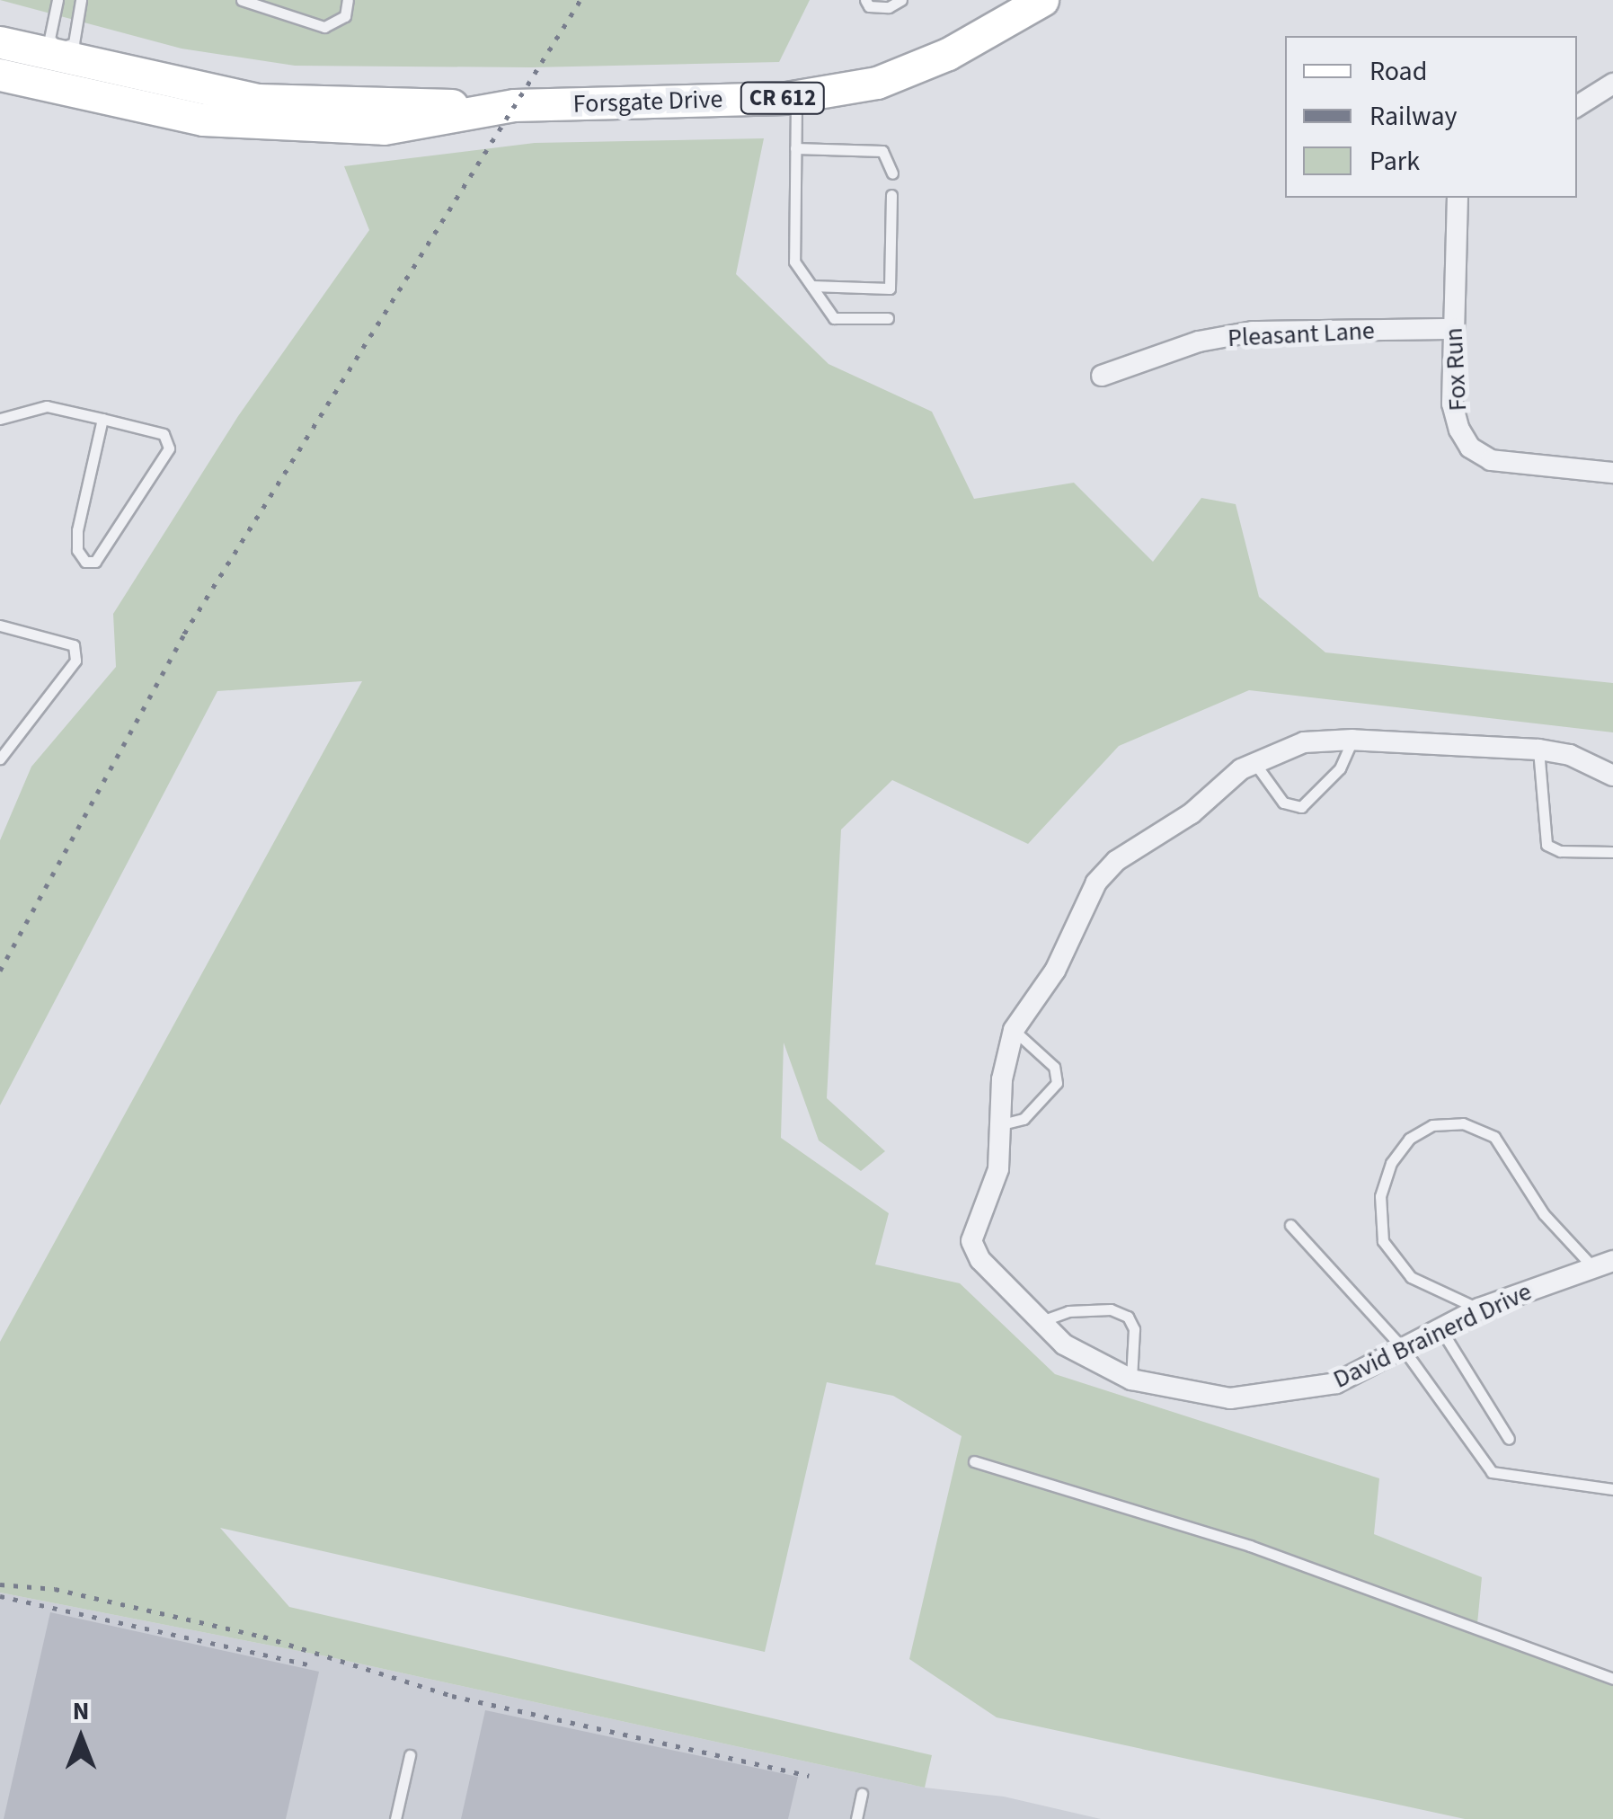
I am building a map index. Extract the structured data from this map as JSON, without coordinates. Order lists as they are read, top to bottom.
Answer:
{
  "streets": {
    "main road": ["CR 612", "Forsgate Drive"],
    "street": ["Pleasant Lane", "Fox Run", "David Brainerd Drive"]
  },
  "crossings": [
    ["Pleasant Lane", "Fox Run"]
  ],
  "legend": ["Road", "Railway", "Park"],
  "north": "top"
}
